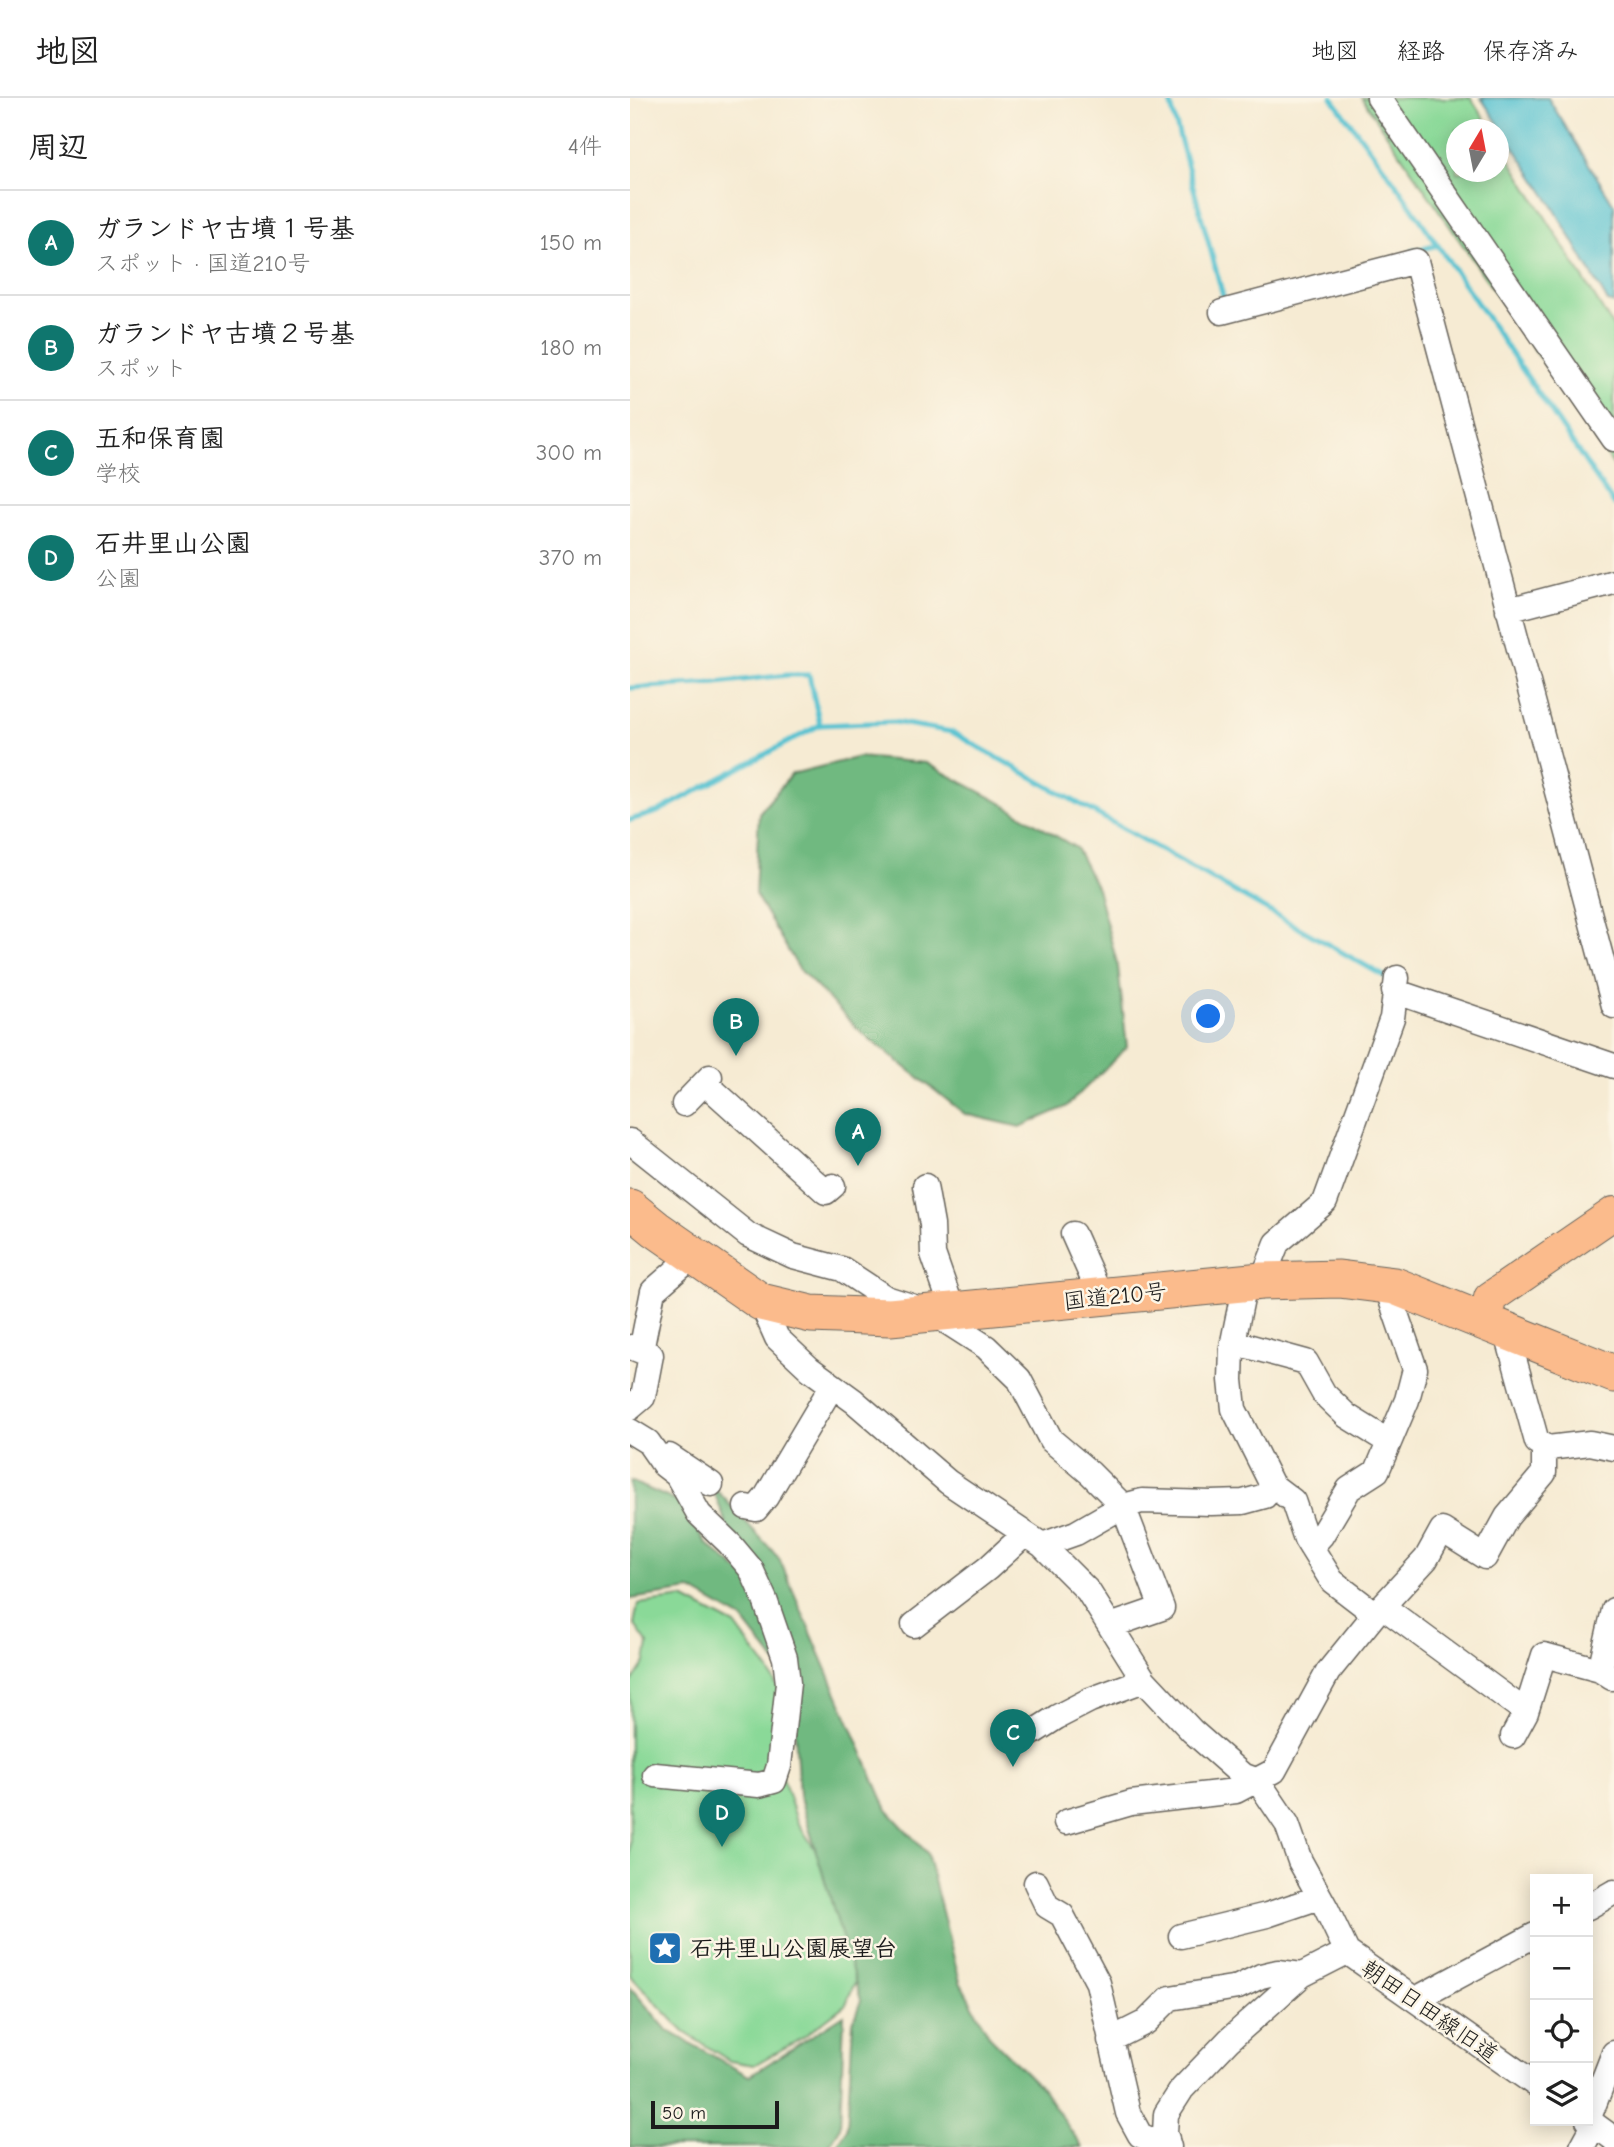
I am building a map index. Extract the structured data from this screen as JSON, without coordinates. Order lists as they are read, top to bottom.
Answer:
{
  "streets": {
    "highway": ["国道210号"],
    "street": ["朝田日田線旧道"]
  },
  "places": {
    "place": ["石井里山公園展望台"]
  },
  "scale_bar": "50 m",
  "north": "top",
  "page": {
    "header": "地図",
    "nav": ["地図", "経路", "保存済み"],
    "heading": ["周辺", "4件"],
    "list": [
      {
        "mark": "A",
        "name": "ガランドヤ古墳１号基",
        "note": "スポット · 国道210号",
        "value": "150 m"
      },
      {
        "mark": "B",
        "name": "ガランドヤ古墳２号基",
        "note": "スポット",
        "value": "180 m"
      },
      {
        "mark": "C",
        "name": "五和保育園",
        "note": "学校",
        "value": "300 m"
      },
      {
        "mark": "D",
        "name": "石井里山公園",
        "note": "公園",
        "value": "370 m"
      }
    ],
    "pins": [
      "B",
      "A",
      "C",
      "D"
    ],
    "map_buttons": ["+", "−"],
    "scale": "50 m"
  }
}
